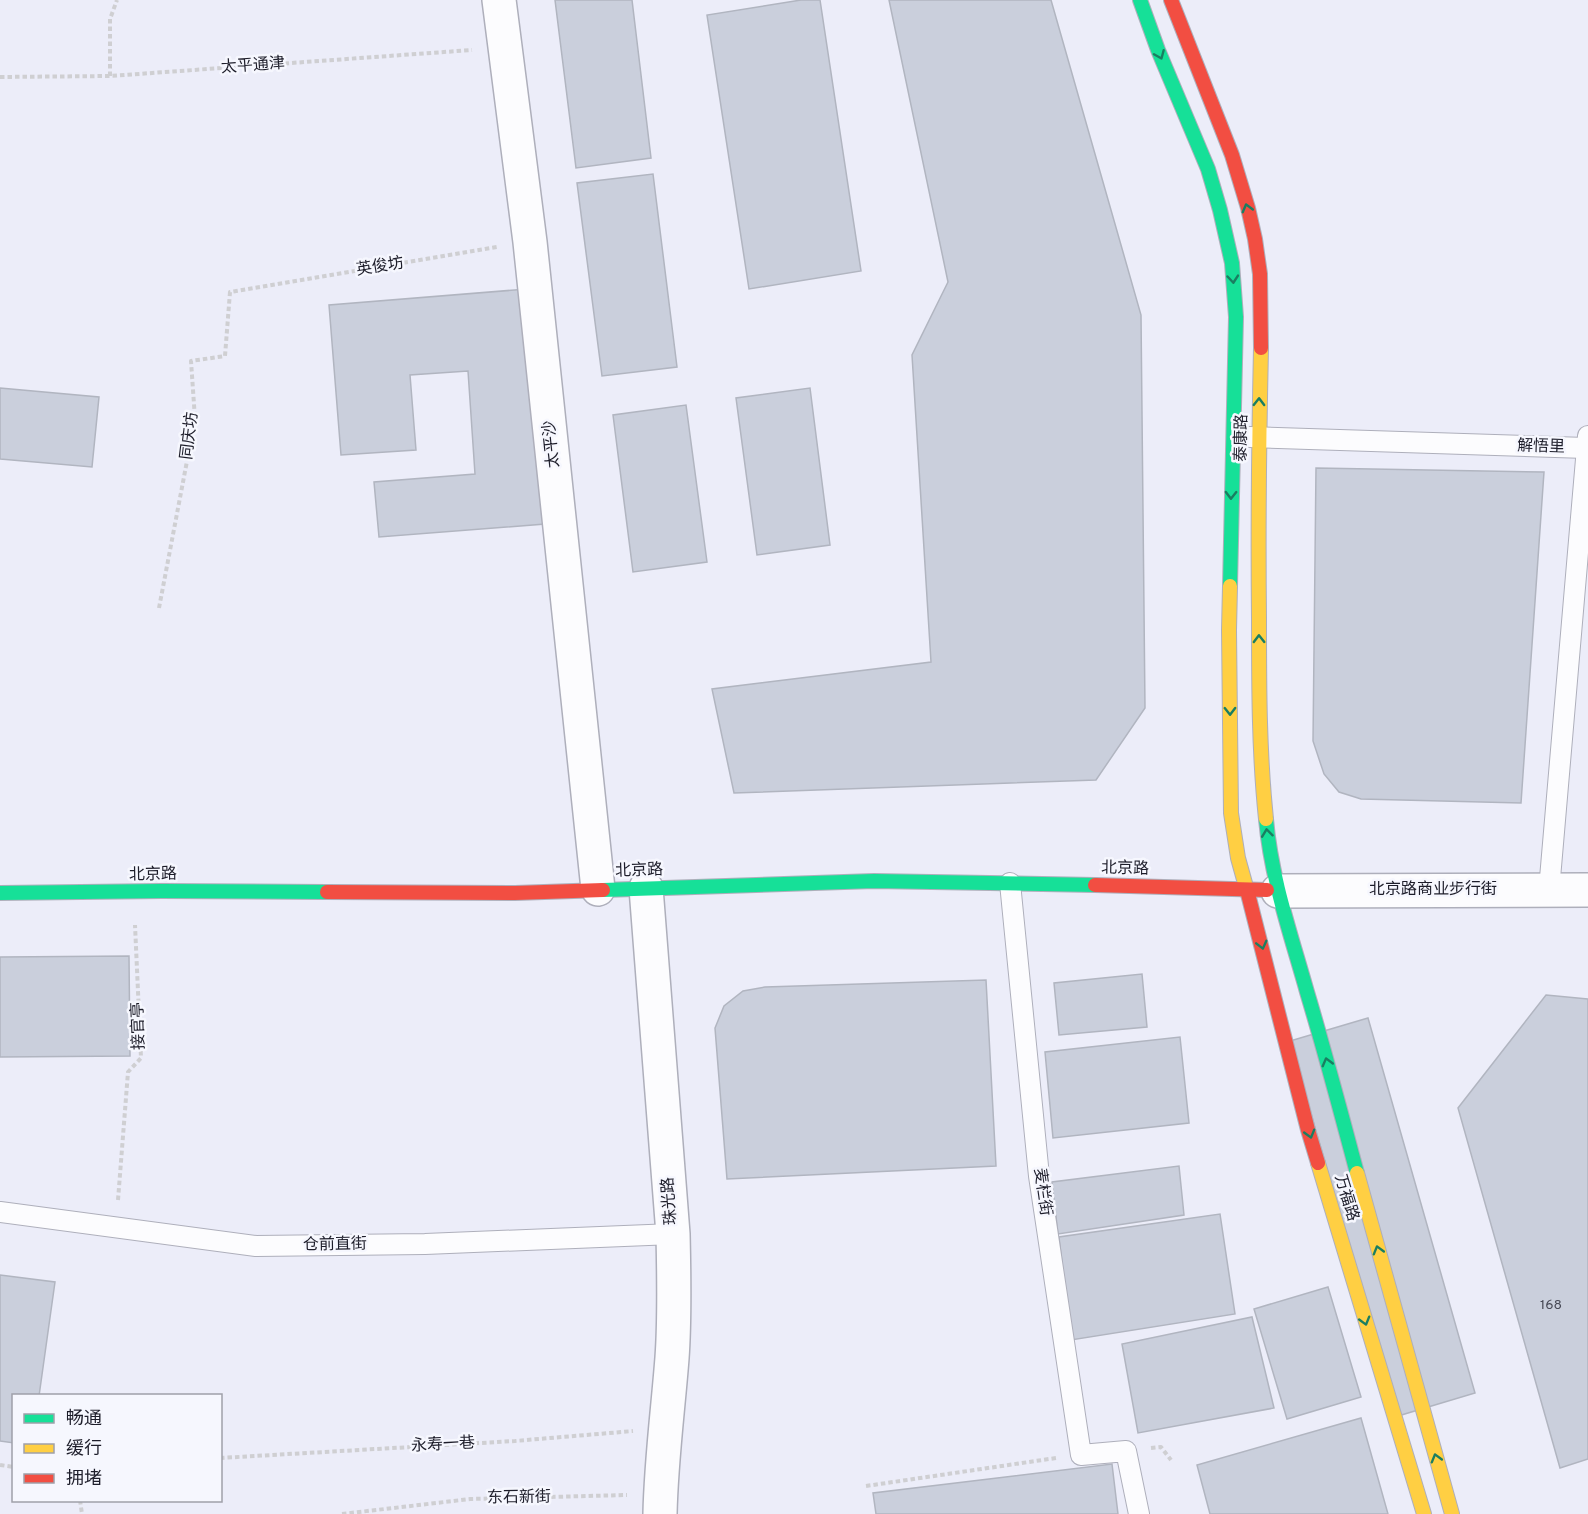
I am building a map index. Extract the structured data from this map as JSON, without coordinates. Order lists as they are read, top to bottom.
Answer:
{
  "streets": {
    "street": [
      "泰康路",
      "太平沙",
      "北京路",
      "北京路商业步行街",
      "万福路",
      "珠光路"
    ],
    "lane": ["解悟里", "麦栏街", "仓前直街"],
    "path": [
      "太平通津",
      "英俊坊",
      "同庆坊",
      "接官亭",
      "永寿一巷",
      "东石新街"
    ]
  },
  "crossings": [
    ["太平通津", "太平沙"],
    ["英俊坊", "同庆坊"],
    ["英俊坊", "太平沙"],
    ["泰康路", "解悟里"],
    ["泰康路", "北京路"],
    ["泰康路", "北京路商业步行街"],
    ["泰康路", "万福路"],
    ["太平沙", "北京路"],
    ["解悟里", "北京路商业步行街"],
    ["北京路", "北京路商业步行街"],
    ["北京路", "接官亭"],
    ["北京路", "麦栏街"],
    ["北京路", "万福路"],
    ["北京路", "珠光路"],
    ["北京路商业步行街", "万福路"],
    ["接官亭", "仓前直街"],
    ["珠光路", "仓前直街"],
    ["珠光路", "永寿一巷"],
    ["珠光路", "东石新街"]
  ],
  "house_numbers": ["168"],
  "legend": ["畅通", "缓行", "拥堵"]
}
